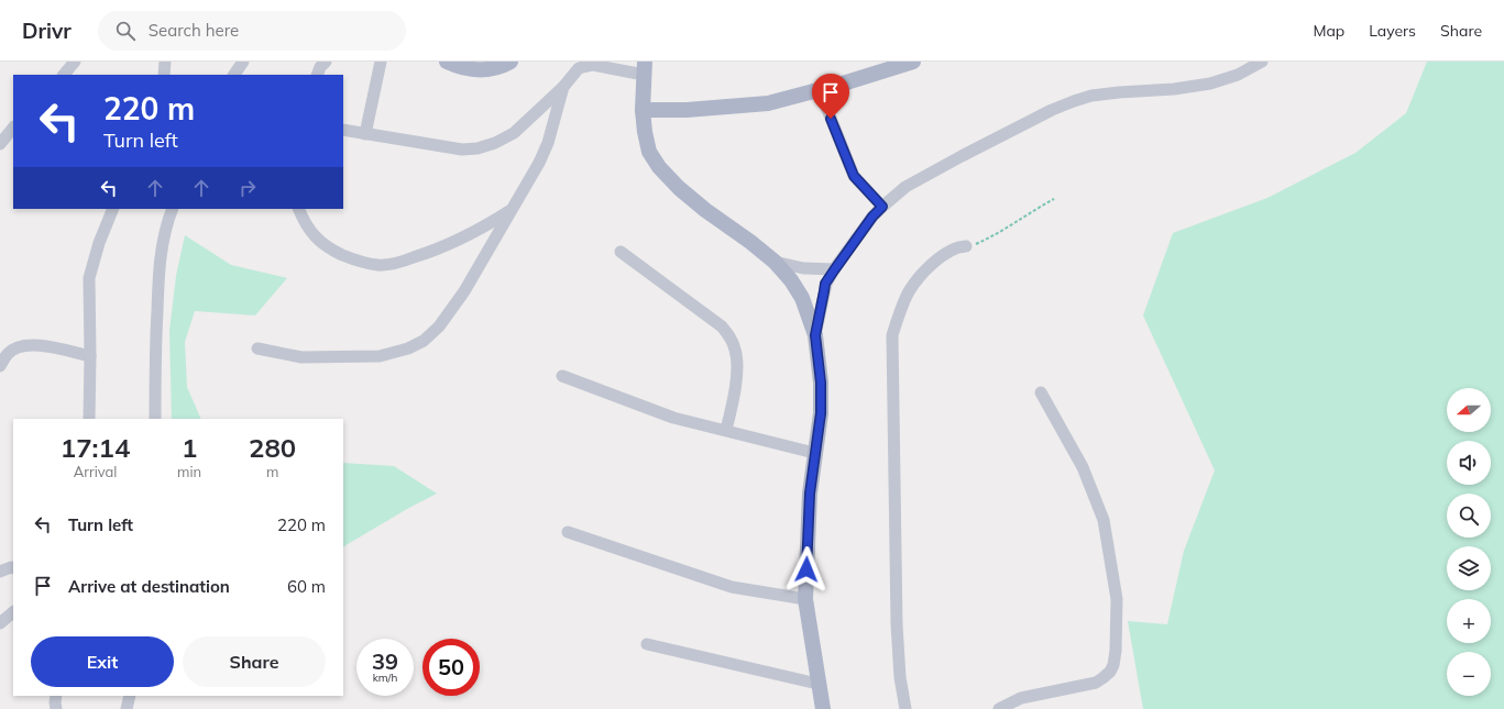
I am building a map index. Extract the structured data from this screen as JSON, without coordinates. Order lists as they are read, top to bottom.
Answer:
{
  "north": "left",
  "page": {
    "header": "Drivr",
    "search": "Search here",
    "nav": ["Map", "Layers", "Share"],
    "turn": ["220 m", "Turn left"],
    "map_buttons": ["+", "−"],
    "eta": [
      "17:14",
      "Arrival",
      "1",
      "min",
      "280",
      "m"
    ],
    "list": [
      {
        "name": "Turn left",
        "value": "220 m"
      },
      {
        "name": "Arrive at destination",
        "value": "60 m"
      }
    ],
    "buttons": ["Exit", "Share"],
    "speed": "39 km/h",
    "limit": "50"
  }
}
